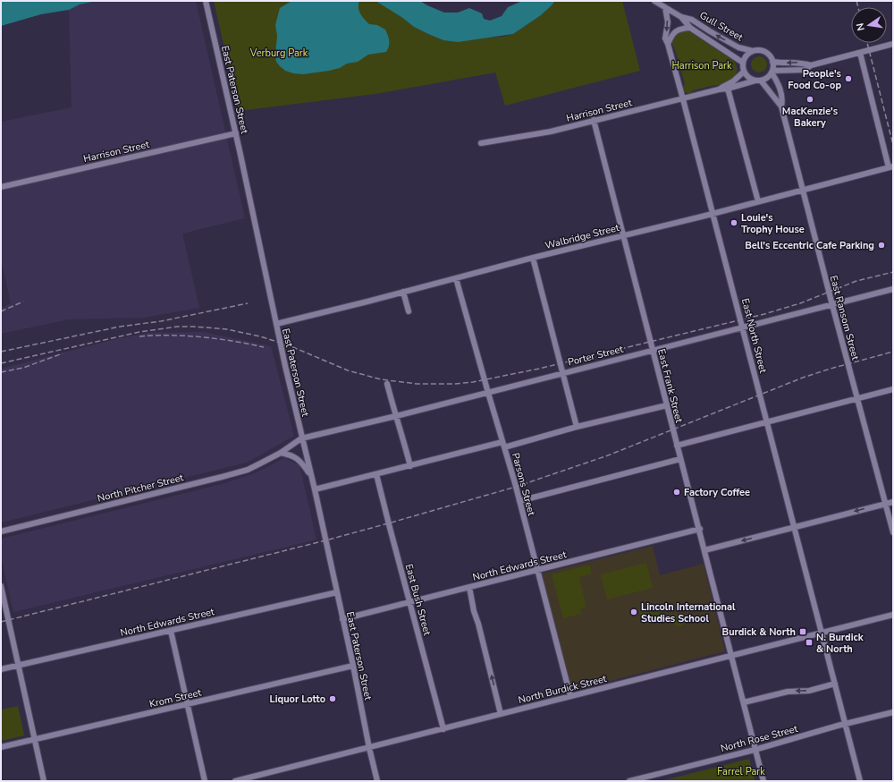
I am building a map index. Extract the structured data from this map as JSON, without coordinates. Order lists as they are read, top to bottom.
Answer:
{
  "streets": {
    "street": [
      "Gull Street",
      "East Paterson Street",
      "Harrison Street",
      "Walbridge Street",
      "East Ransom Street",
      "East North Street",
      "Porter Street",
      "East Frank Street",
      "Parsons Street",
      "North Pitcher Street",
      "North Edwards Street",
      "East Bush Street",
      "North Burdick Street",
      "Krom Street",
      "North Rose Street"
    ]
  },
  "crossings": [
    ["Gull Street", "Harrison Street"],
    ["Gull Street", "East Ransom Street"],
    ["Gull Street", "East North Street"],
    ["East Paterson Street", "Harrison Street"],
    ["East Paterson Street", "Walbridge Street"],
    ["East Paterson Street", "Porter Street"],
    ["East Paterson Street", "North Pitcher Street"],
    ["East Paterson Street", "North Edwards Street"],
    ["East Paterson Street", "North Burdick Street"],
    ["East Paterson Street", "Krom Street"],
    ["Harrison Street", "East Ransom Street"],
    ["Harrison Street", "East North Street"],
    ["Harrison Street", "East Frank Street"],
    ["Walbridge Street", "East Ransom Street"],
    ["Walbridge Street", "East North Street"],
    ["Walbridge Street", "East Frank Street"],
    ["Walbridge Street", "Parsons Street"],
    ["East Ransom Street", "Porter Street"],
    ["East North Street", "Porter Street"],
    ["East North Street", "North Burdick Street"],
    ["East North Street", "North Rose Street"],
    ["Porter Street", "East Frank Street"],
    ["Porter Street", "Parsons Street"],
    ["Porter Street", "North Pitcher Street"],
    ["East Frank Street", "North Edwards Street"],
    ["East Frank Street", "North Burdick Street"],
    ["East Frank Street", "North Rose Street"],
    ["Parsons Street", "North Edwards Street"],
    ["Parsons Street", "North Burdick Street"],
    ["North Edwards Street", "East Bush Street"],
    ["East Bush Street", "North Burdick Street"]
  ],
  "parks": ["Verburg Park", "Harrison Park", "Farrel Park"],
  "places": {
    "other": [
      "People's Food Co-op",
      "MacKenzie's Bakery",
      "Louie's Trophy House",
      "Bell's Eccentric Cafe Parking",
      "Factory Coffee",
      "Lincoln International Studies School",
      "Liquor Lotto"
    ],
    "transit": ["Burdick & North", "N. Burdick & North"]
  },
  "north": "left"
}
